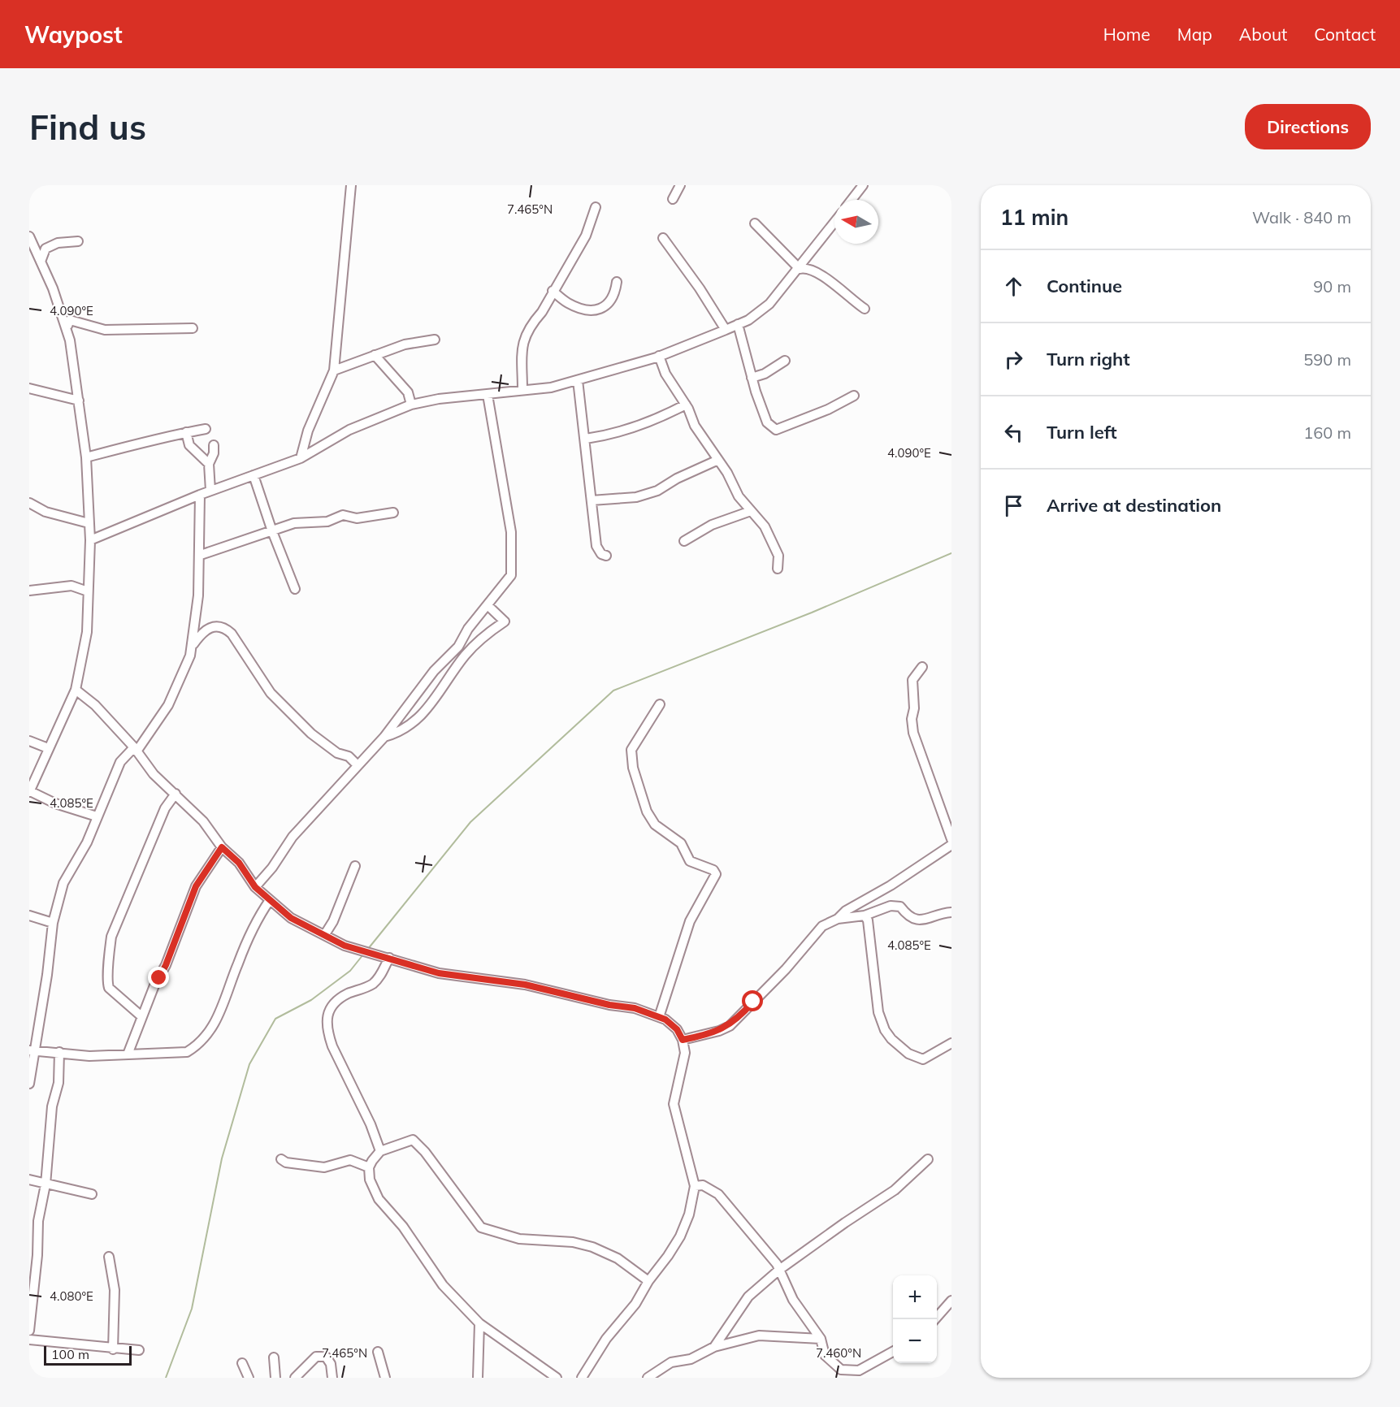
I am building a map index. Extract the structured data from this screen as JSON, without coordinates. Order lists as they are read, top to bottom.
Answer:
{
  "scale_bar": "100 m",
  "north": "left",
  "page": {
    "header": "Waypost",
    "nav": [
      "Home",
      "Map",
      "About",
      "Contact"
    ],
    "buttons": "Directions",
    "title": "Find us",
    "heading": ["11 min", "Walk · 840 m"],
    "list": [
      ["Continue", "90 m"],
      ["Turn right", "590 m"],
      ["Turn left", "160 m"],
      "Arrive at destination"
    ],
    "map_buttons": ["+", "−"],
    "scale": "100 m"
  },
  "coordinates": [
    "7.465°N",
    "4.090°E",
    "4.085°E",
    "4.080°E",
    "7.460°N"
  ]
}
